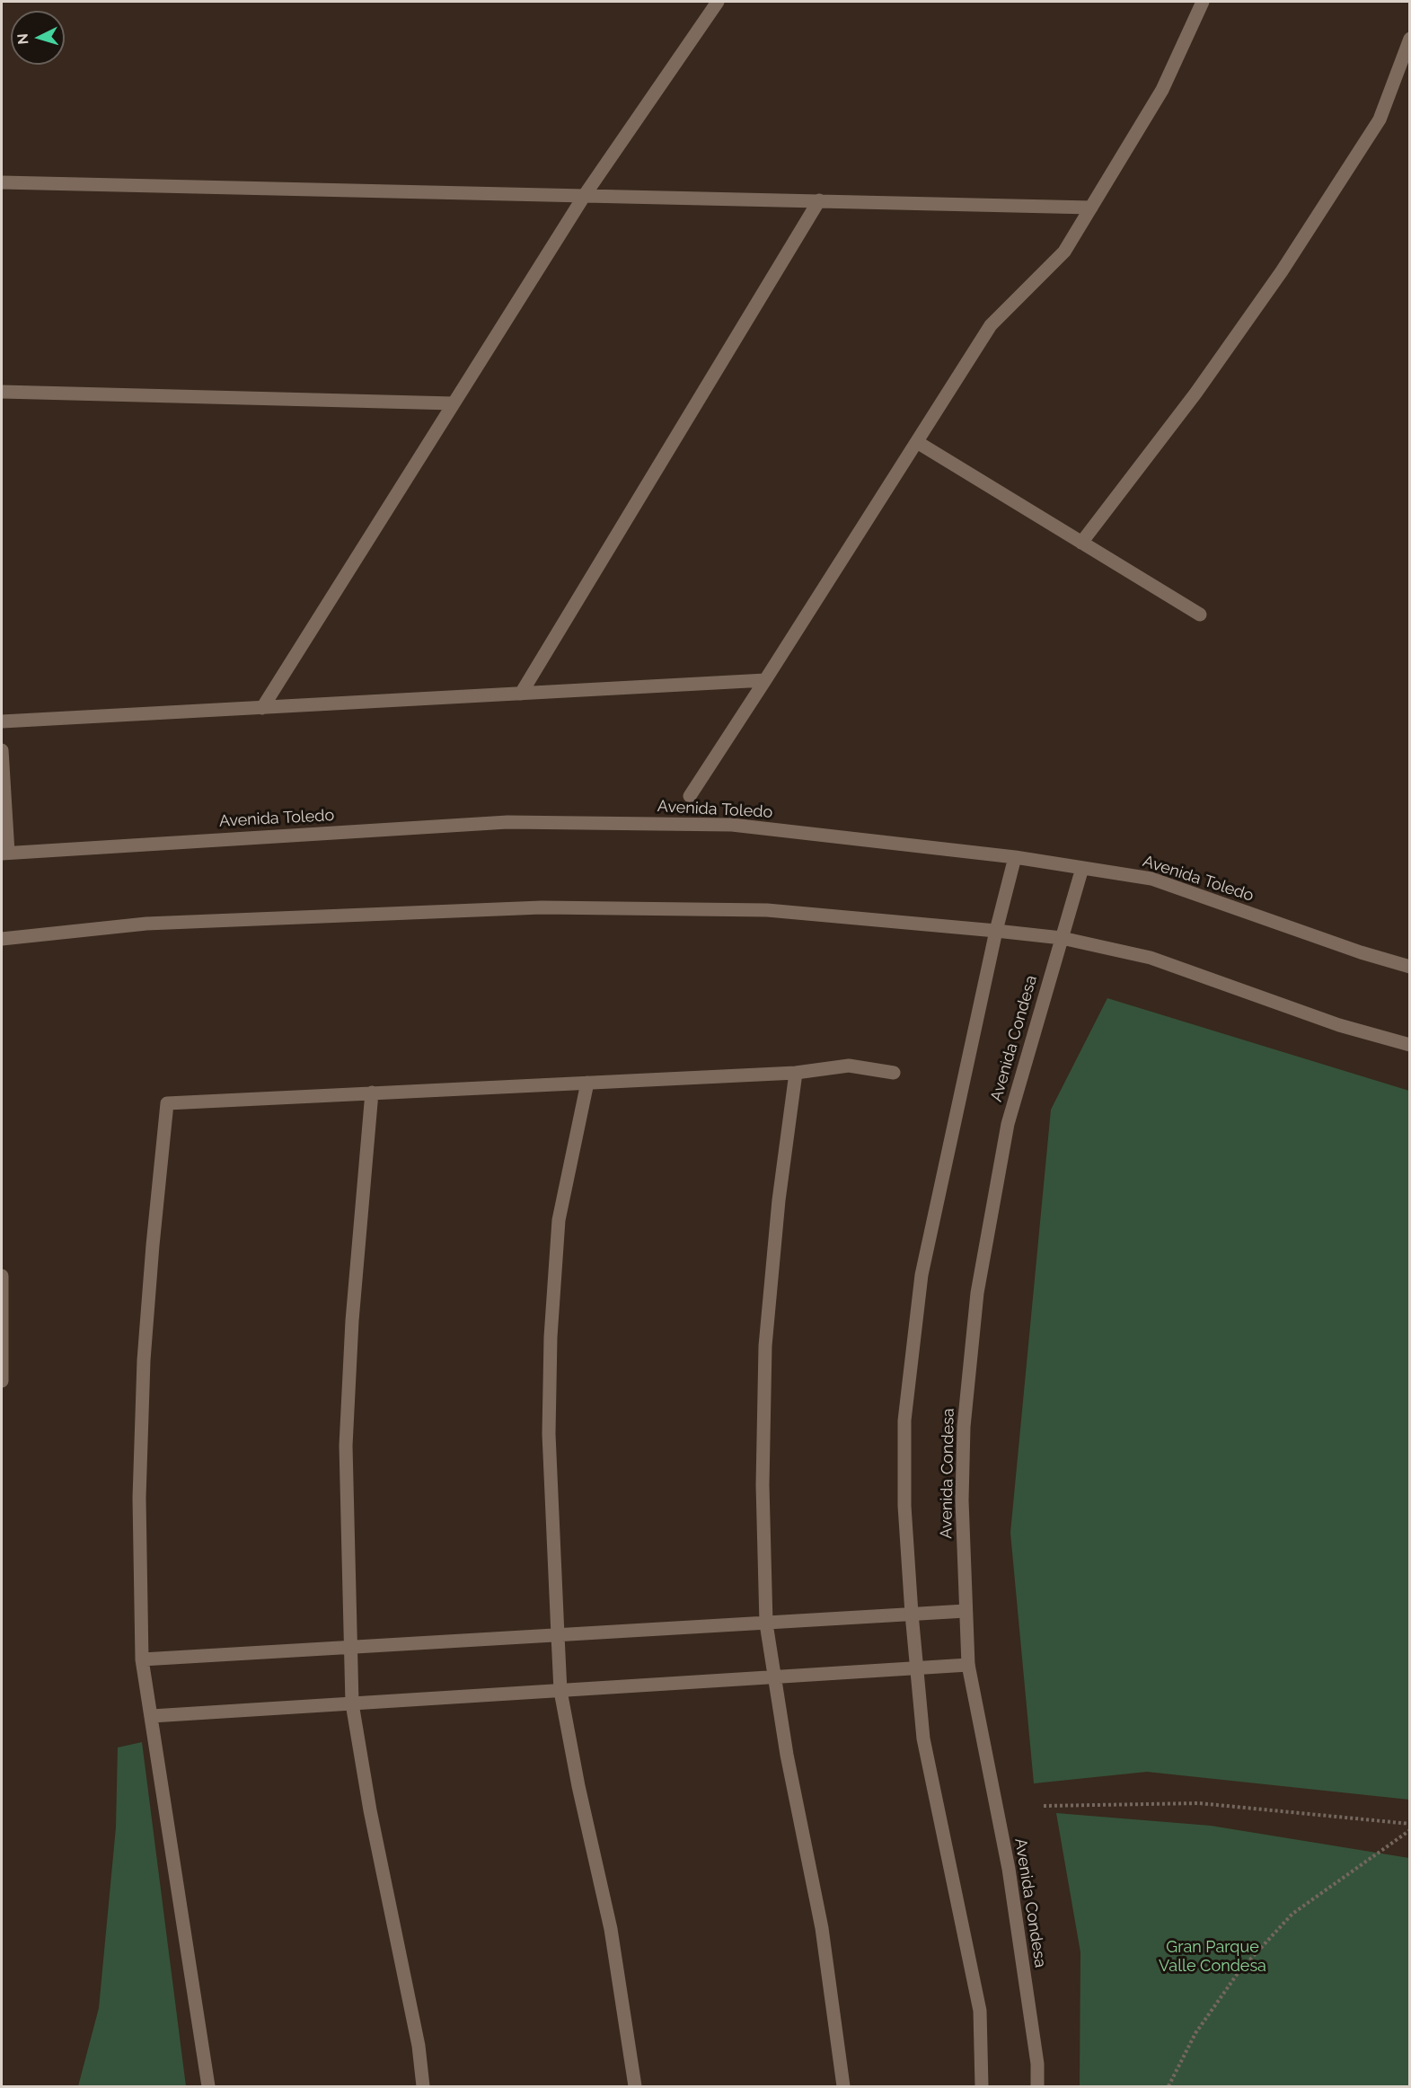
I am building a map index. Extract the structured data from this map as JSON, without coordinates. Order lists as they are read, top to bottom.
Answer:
{
  "streets": {
    "street": ["Avenida Toledo", "Avenida Condesa"]
  },
  "crossings": [
    ["Avenida Toledo", "Avenida Condesa"]
  ],
  "parks": ["Gran Parque Valle Condesa"],
  "north": "left"
}
